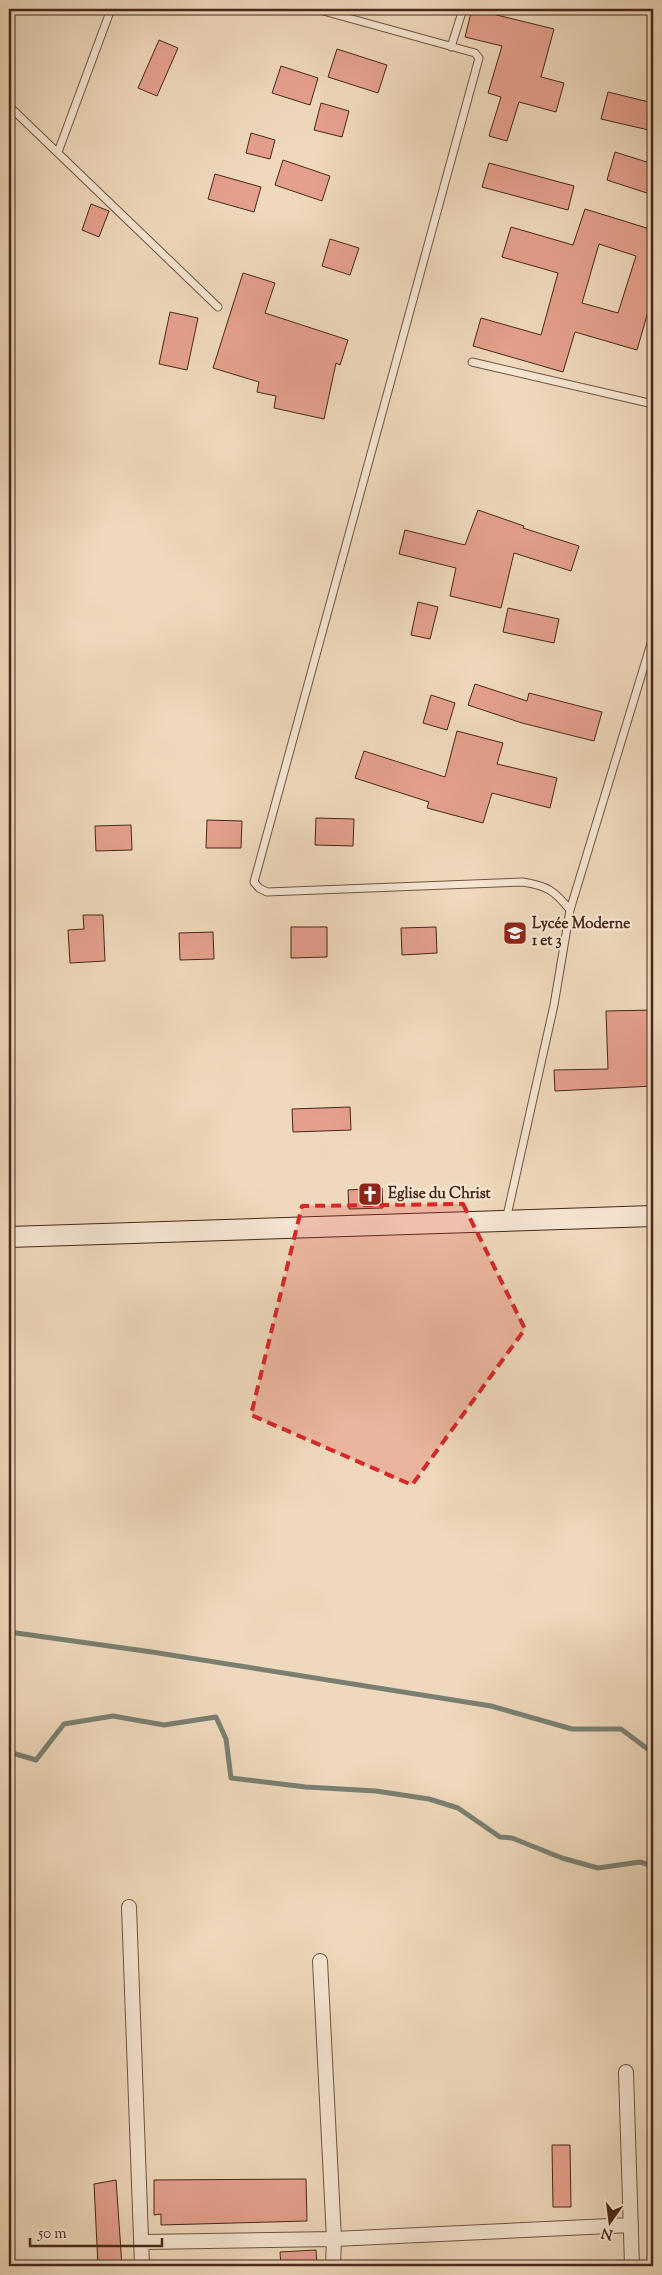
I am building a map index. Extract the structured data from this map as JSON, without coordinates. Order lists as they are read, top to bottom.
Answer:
{
  "places": {
    "school or university": ["Lycée Moderne 1 et 3"],
    "church": ["Eglise du Christ"]
  },
  "scale_bar": "50 m",
  "north": "bottom"
}
